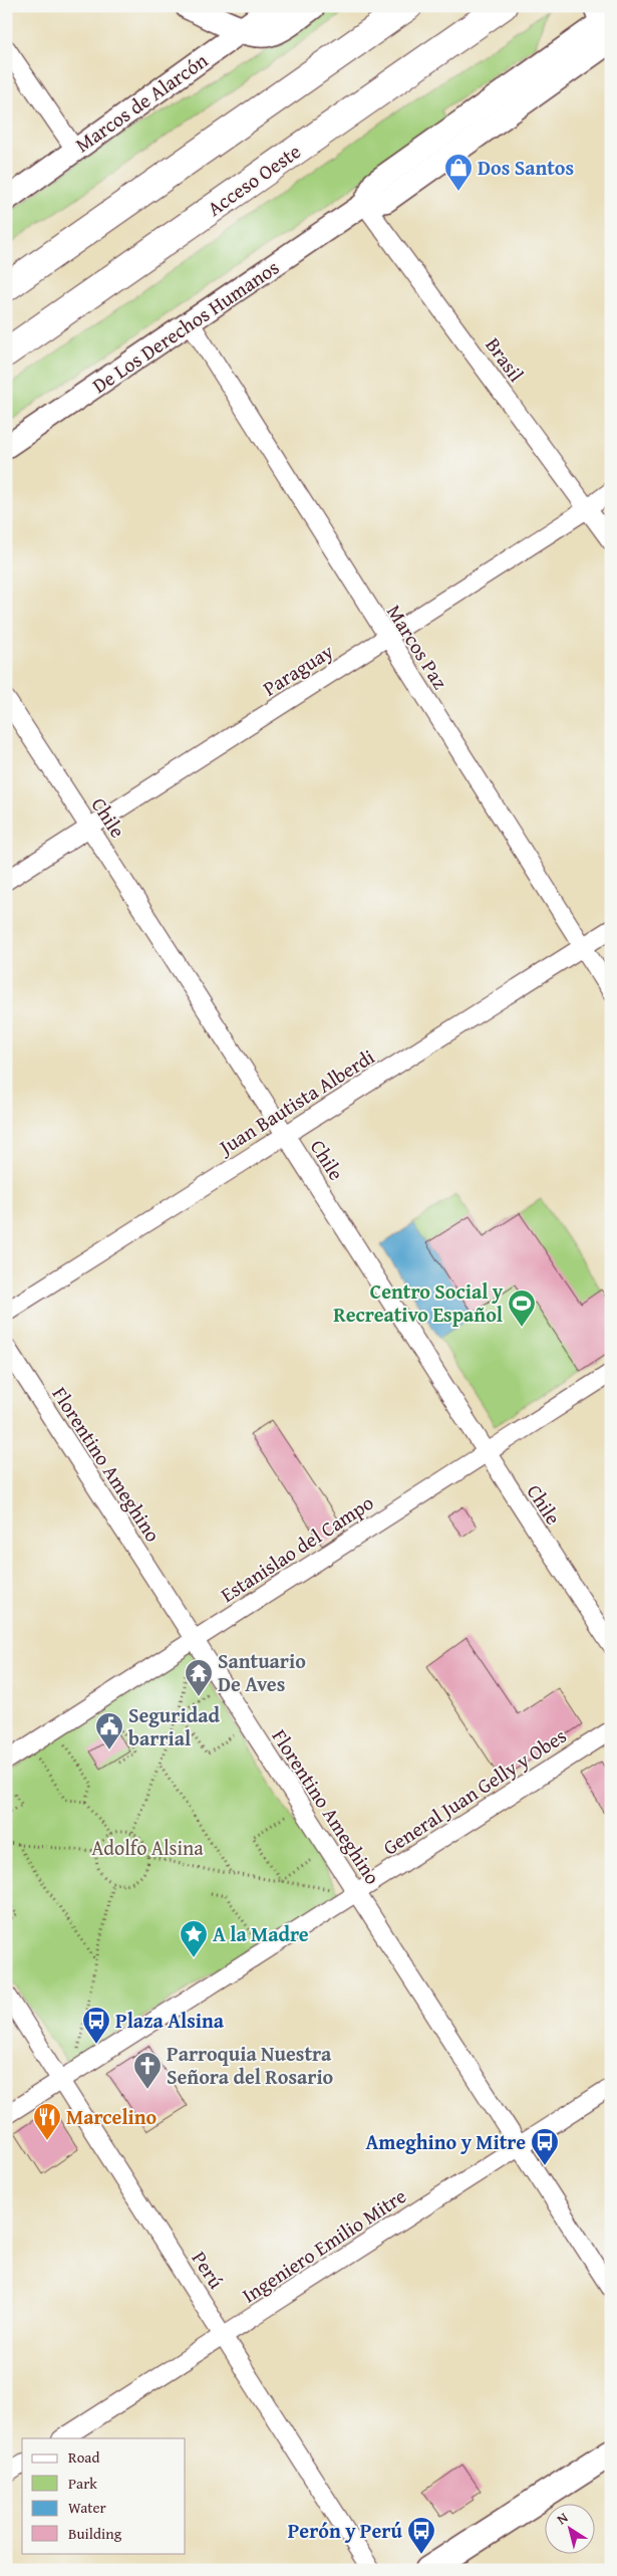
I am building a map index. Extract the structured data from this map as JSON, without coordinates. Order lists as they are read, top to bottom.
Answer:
{
  "streets": {
    "highway": ["Acceso Oeste"],
    "street": [
      "Marcos de Alarcón",
      "De Los Derechos Humanos",
      "Brasil",
      "Marcos Paz",
      "Paraguay",
      "Chile",
      "Juan Bautista Alberdi",
      "Florentino Ameghino",
      "Estanislao del Campo",
      "General Juan Gelly y Obes",
      "Ingeniero Emilio Mitre",
      "Perú"
    ]
  },
  "crossings": [
    ["De Los Derechos Humanos", "Brasil"],
    ["De Los Derechos Humanos", "Marcos Paz"],
    ["Brasil", "Paraguay"],
    ["Marcos Paz", "Paraguay"],
    ["Marcos Paz", "Juan Bautista Alberdi"],
    ["Paraguay", "Chile"],
    ["Chile", "Juan Bautista Alberdi"],
    ["Chile", "Estanislao del Campo"],
    ["Florentino Ameghino", "Estanislao del Campo"],
    ["Florentino Ameghino", "General Juan Gelly y Obes"],
    ["Florentino Ameghino", "Ingeniero Emilio Mitre"],
    ["General Juan Gelly y Obes", "Perú"],
    ["Ingeniero Emilio Mitre", "Perú"]
  ],
  "parks": ["Adolfo Alsina"],
  "places": {
    "shop": ["Dos Santos"],
    "sports": ["Centro Social y Recreativo Español"],
    "temple": ["Santuario De Aves"],
    "public building": ["Seguridad barrial"],
    "place": ["A la Madre"],
    "bus stop": ["Plaza Alsina", "Ameghino y Mitre", "Perón y Perú"],
    "church": ["Parroquia Nuestra Señora del Rosario"],
    "restaurant": ["Marcelino"]
  },
  "legend": [
    "Road",
    "Park",
    "Water",
    "Building"
  ],
  "north": "top left"
}
